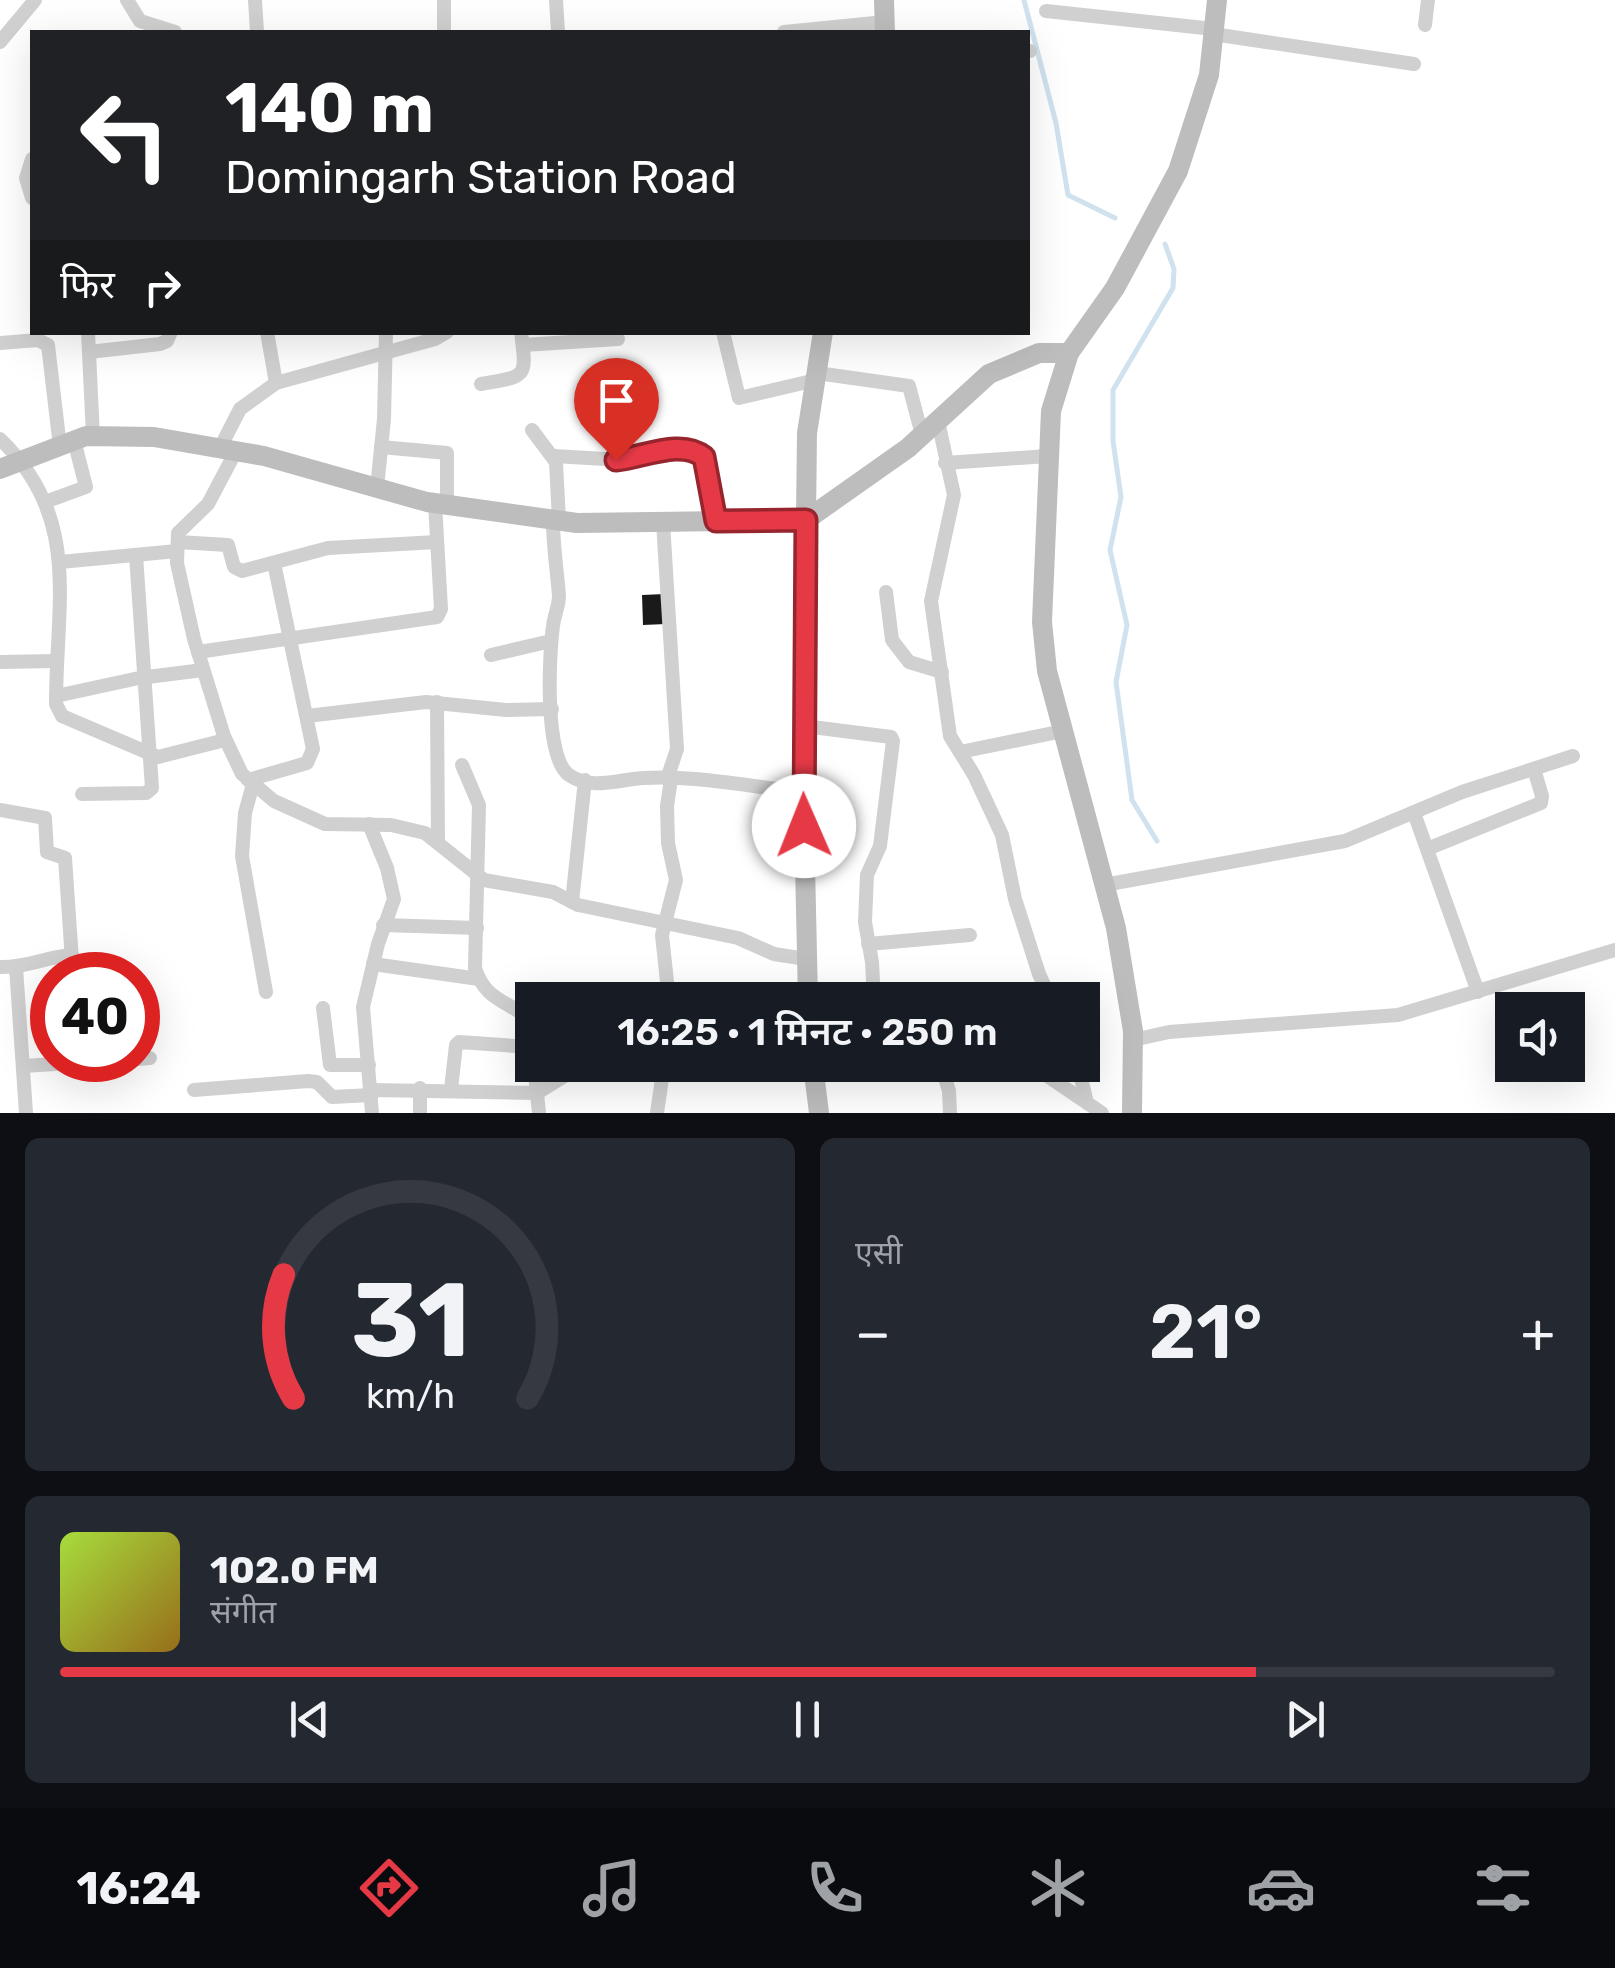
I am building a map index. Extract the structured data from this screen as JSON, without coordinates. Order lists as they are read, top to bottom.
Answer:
{
  "page": {
    "turn": ["140 m", "Domingarh Station Road"],
    "then": "फिर",
    "limit": "40",
    "trip": "16:25 · 1 मिनट · 250 m",
    "tile": "एसी",
    "heat": ["−", "21°", "+"],
    "song": ["102.0 FM", "संगीत"],
    "tabs": "16:24",
    "gauge": ["31", "km/h"]
  }
}
